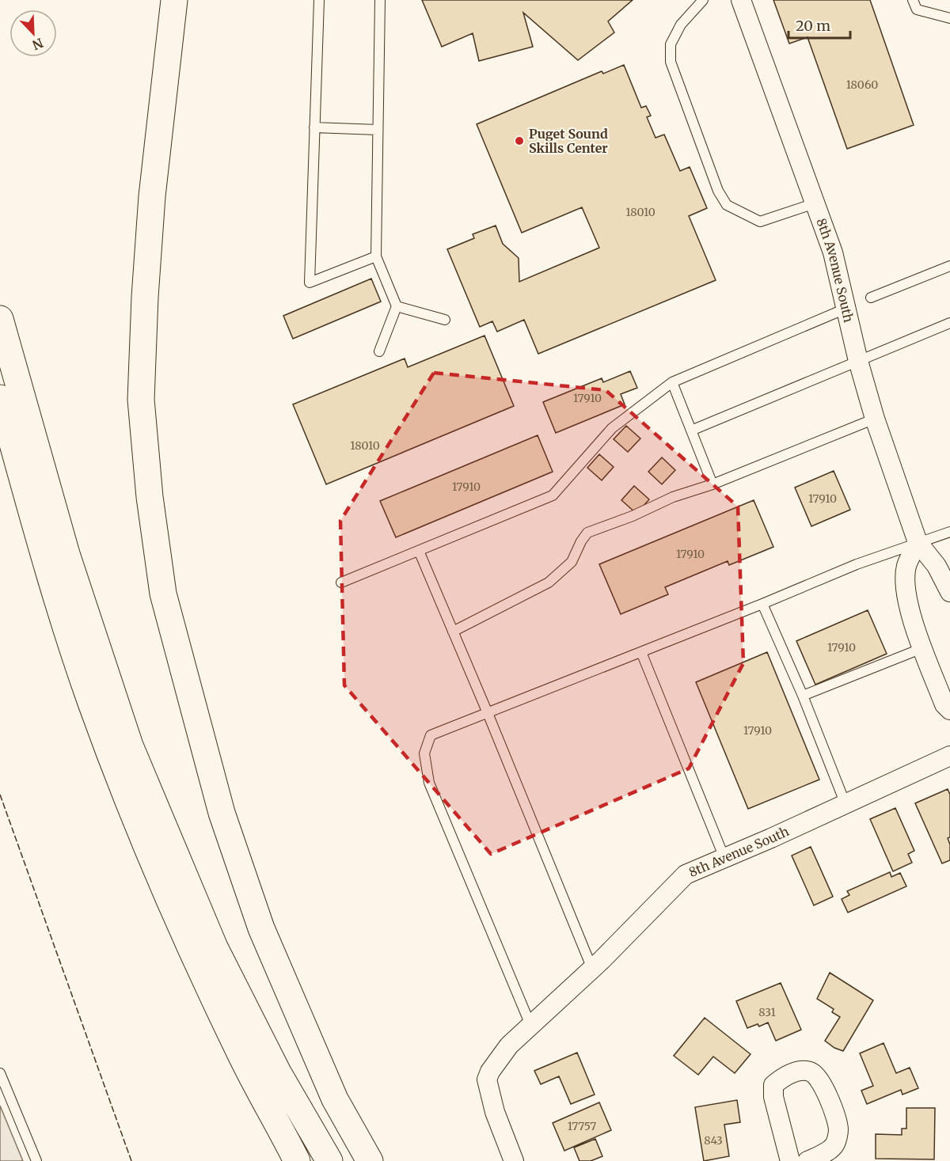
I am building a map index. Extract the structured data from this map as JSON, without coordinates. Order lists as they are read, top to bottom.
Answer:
{
  "streets": {
    "street": ["8th Avenue South"]
  },
  "places": ["Puget Sound Skills Center"],
  "house_numbers": [
    "18060",
    "18010",
    "17910",
    "18010",
    "17910",
    "17910",
    "17910",
    "17910",
    "17910",
    "831",
    "17757",
    "843"
  ],
  "scale_bar": "20 m",
  "north": "bottom right"
}
